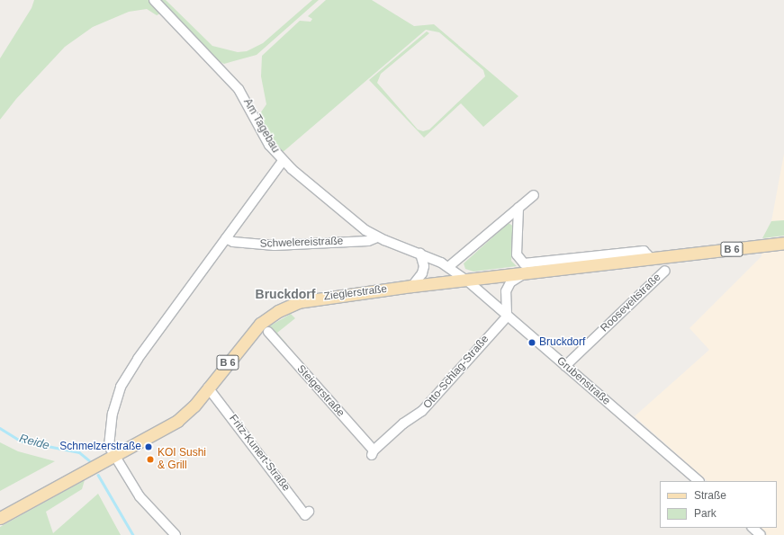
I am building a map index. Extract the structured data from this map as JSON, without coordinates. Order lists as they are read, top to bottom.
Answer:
{
  "streets": {
    "main road": ["B 6", "Zieglerstraße"],
    "street": [
      "Am Tagebau",
      "Schwelereistraße",
      "Rooseveltstraße",
      "Otto-Schlag-Straße",
      "Grubenstraße",
      "Steigerstraße",
      "Fritz-Kunert-Straße"
    ]
  },
  "crossings": [
    ["Am Tagebau", "Schwelereistraße"],
    ["Am Tagebau", "Zieglerstraße"],
    ["Am Tagebau", "Grubenstraße"],
    ["Zieglerstraße", "Grubenstraße"],
    ["Zieglerstraße", "Fritz-Kunert-Straße"],
    ["Rooseveltstraße", "Grubenstraße"],
    ["Otto-Schlag-Straße", "Grubenstraße"],
    ["Otto-Schlag-Straße", "Steigerstraße"]
  ],
  "districts": ["Bruckdorf"],
  "water": ["Reide"],
  "places": ["Bruckdorf", "Schmelzerstraße", "KOI Sushi & Grill"],
  "legend": ["Straße", "Park"]
}
